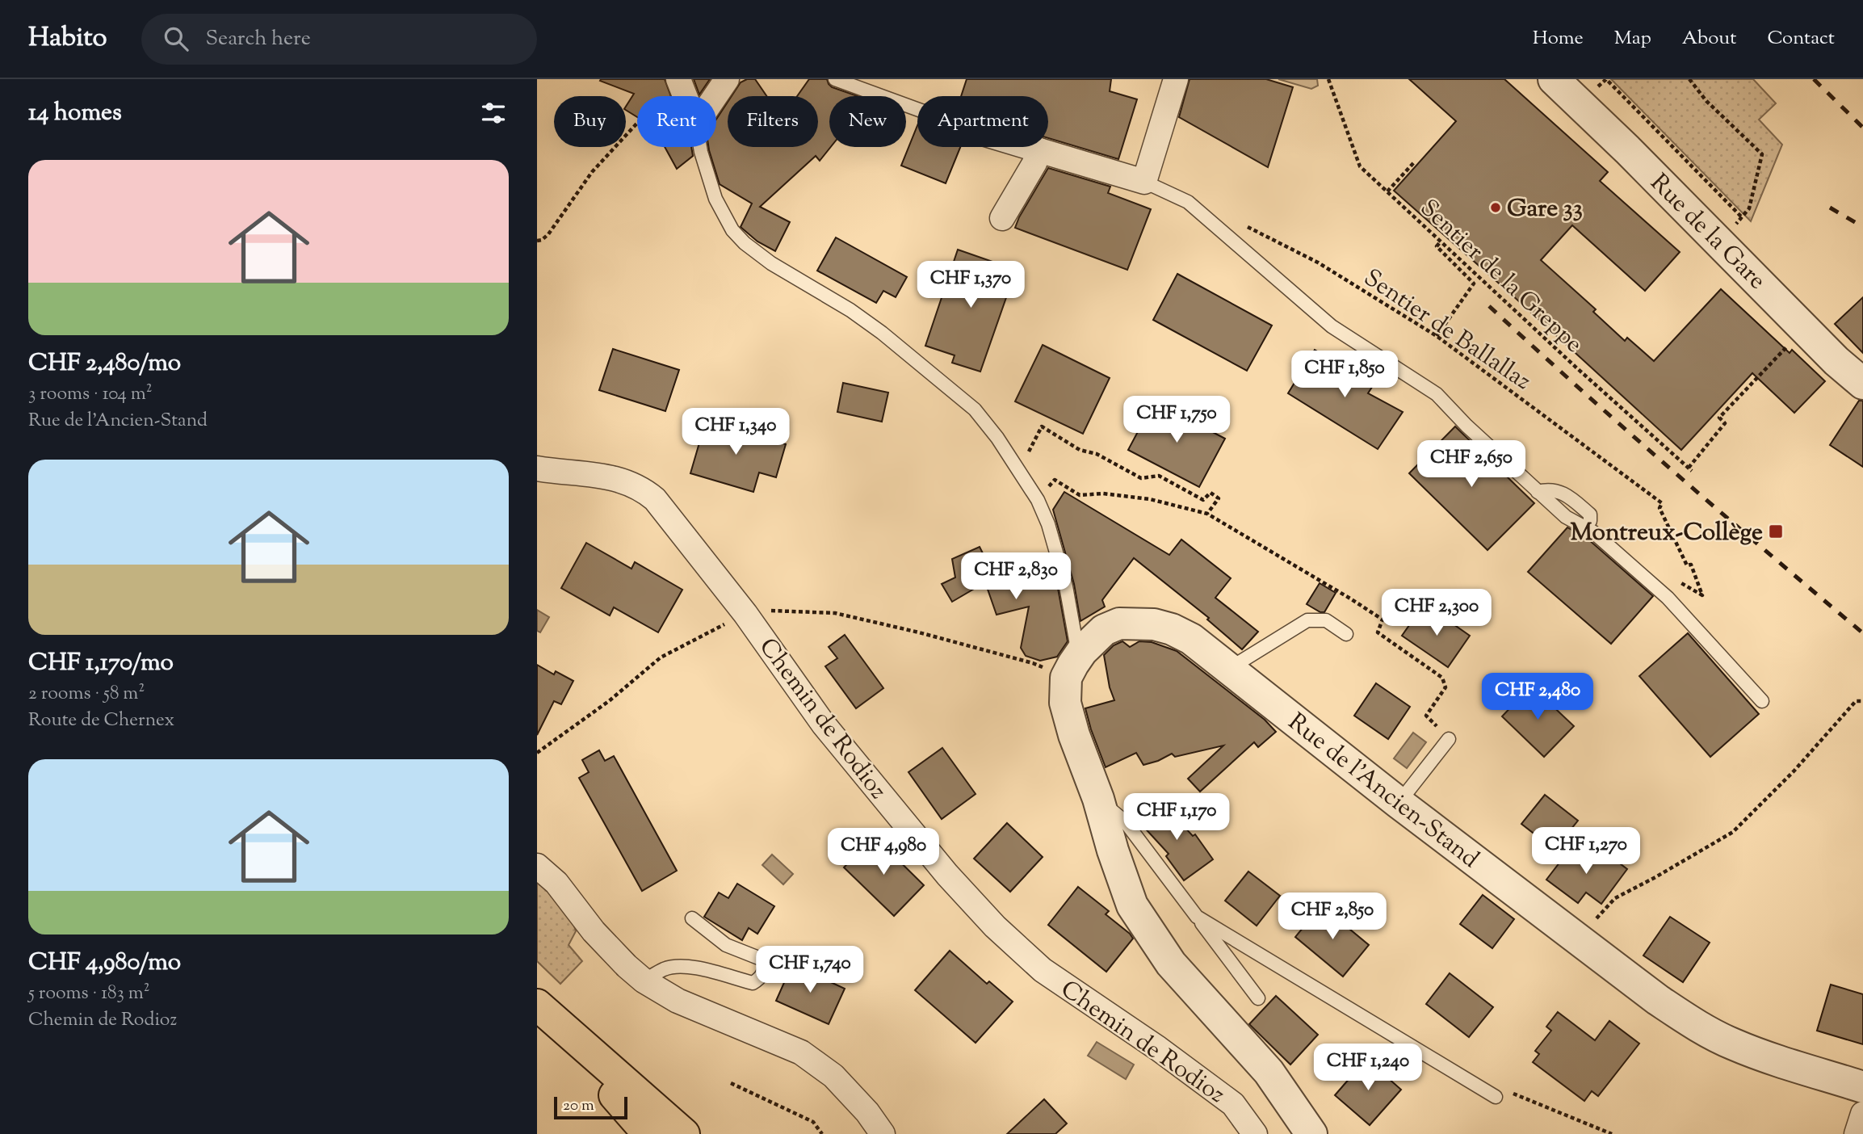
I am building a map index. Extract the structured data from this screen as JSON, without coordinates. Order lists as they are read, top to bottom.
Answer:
{
  "streets": {
    "street": ["Rue de la Gare", "Chemin de Rodioz", "Rue de l'Ancien-Stand"],
    "path": ["Sentier de la Greppe", "Sentier de Ballallaz"]
  },
  "places": {
    "other": ["Gare 33"],
    "transit": ["Montreux-Collège"]
  },
  "scale_bar": "20 m",
  "page": {
    "header": "Habito",
    "search": "Search here",
    "nav": [
      "Home",
      "Map",
      "About",
      "Contact"
    ],
    "heading": "14 homes",
    "chip": [
      "Buy",
      "Rent",
      "Filters",
      "New",
      "Apartment"
    ],
    "list": [
      {
        "name": "CHF 2,480/mo",
        "note": "3 rooms · 104 m² · Rue de l'Ancien-Stand"
      },
      {
        "name": "CHF 1,170/mo",
        "note": "2 rooms · 58 m² · Route de Chernex"
      },
      {
        "name": "CHF 4,980/mo",
        "note": "5 rooms · 183 m² · Chemin de Rodioz"
      }
    ],
    "price": [
      "CHF 1,370",
      "CHF 1,850",
      "CHF 1,750",
      "CHF 1,340",
      "CHF 2,650",
      "CHF 2,830",
      "CHF 2,300",
      "CHF 2,480",
      "CHF 1,170",
      "CHF 1,270",
      "CHF 4,980",
      "CHF 2,850",
      "CHF 1,740",
      "CHF 1,240"
    ],
    "scale": "20 m"
  }
}
